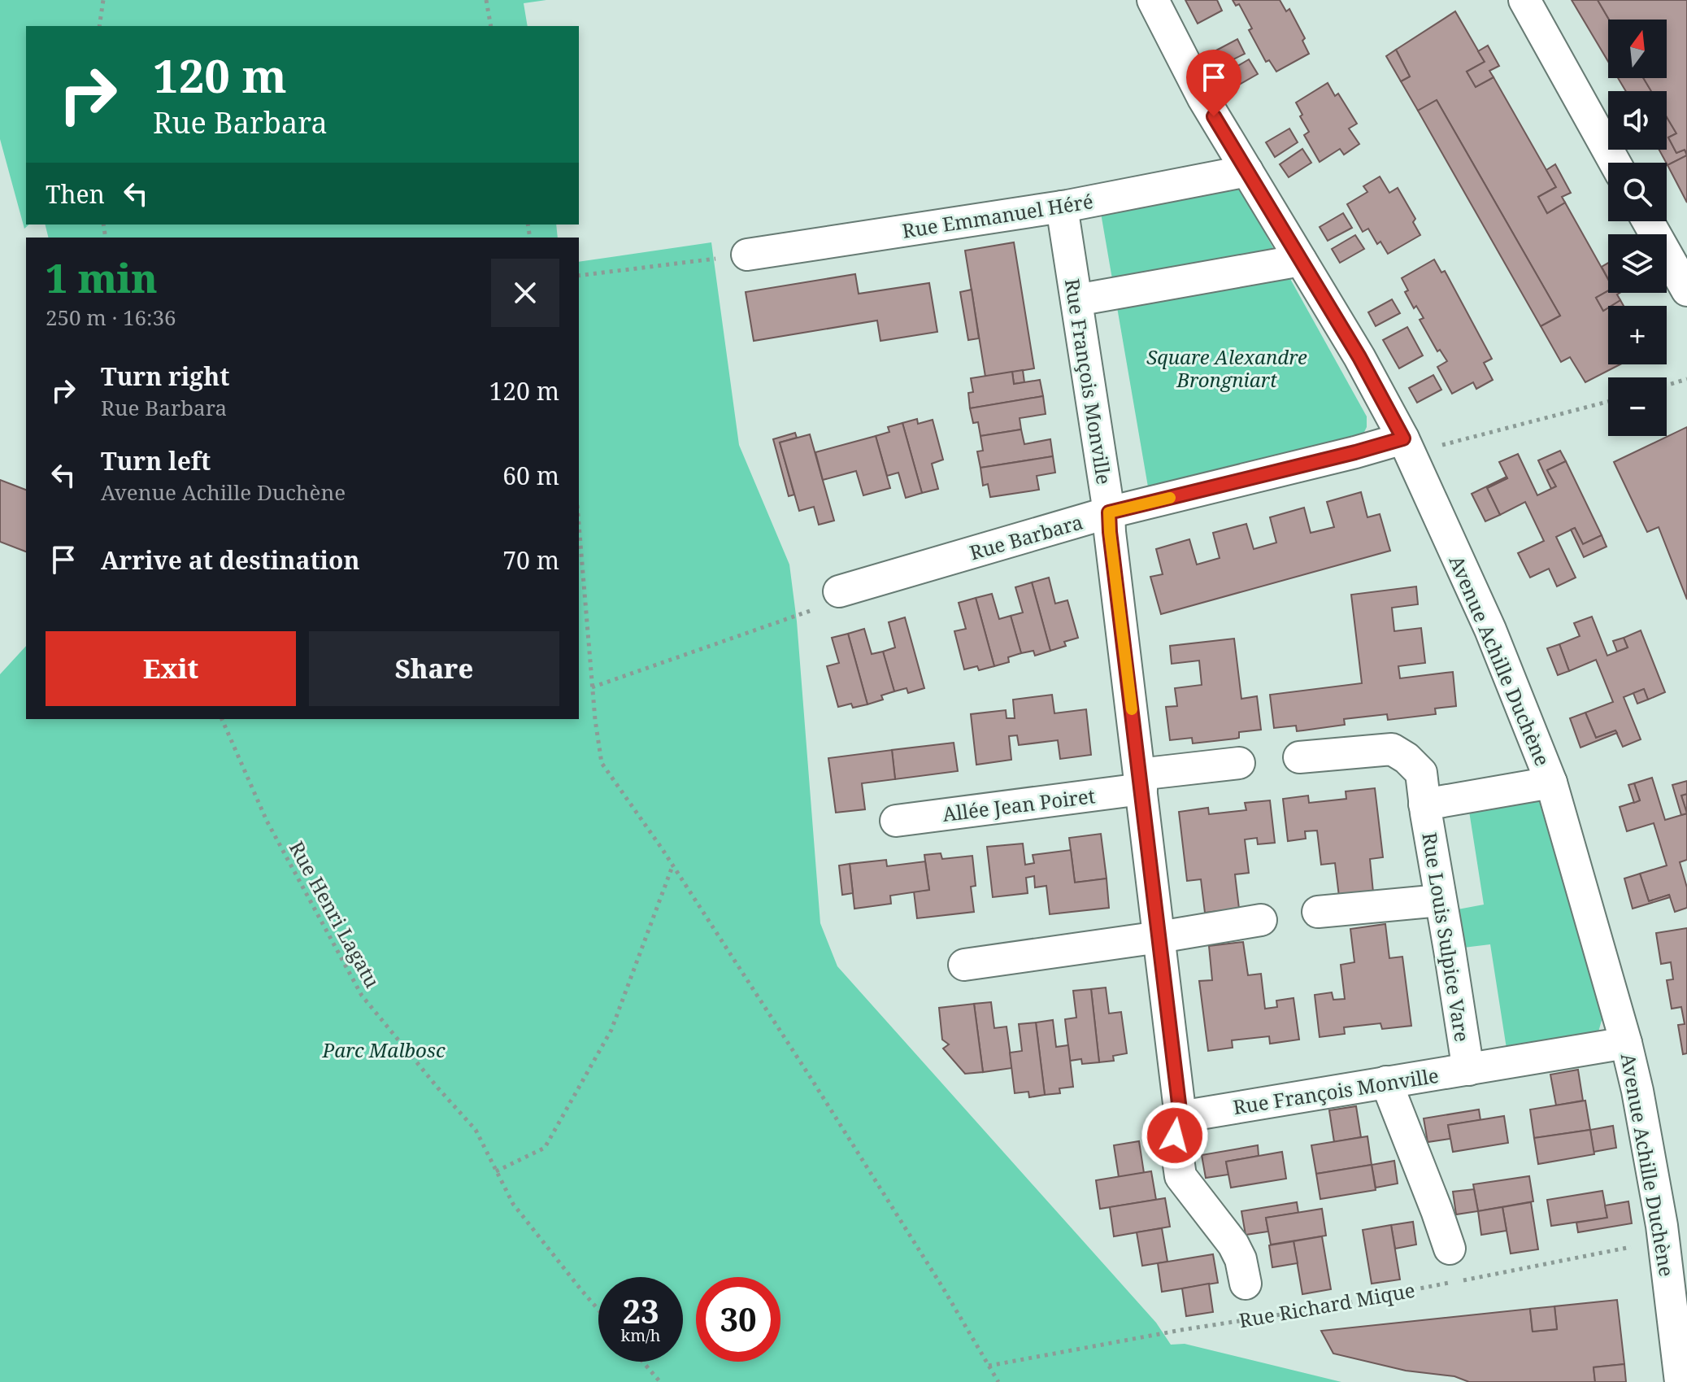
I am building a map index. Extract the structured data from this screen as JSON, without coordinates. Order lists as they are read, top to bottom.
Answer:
{
  "streets": {
    "street": [
      "Rue Emmanuel Héré",
      "Rue François Monville",
      "Rue Barbara",
      "Avenue Achille Duchène",
      "Allée Jean Poiret",
      "Rue Louis Sulpice Vare"
    ],
    "path": ["Rue Henri Lagatu", "Rue Richard Mique"]
  },
  "crossings": [
    ["Rue Emmanuel Héré", "Rue François Monville"],
    ["Rue Emmanuel Héré", "Avenue Achille Duchène"],
    ["Rue François Monville", "Rue Barbara"],
    ["Rue François Monville", "Avenue Achille Duchène"],
    ["Rue François Monville", "Allée Jean Poiret"],
    ["Rue François Monville", "Rue Louis Sulpice Vare"],
    ["Rue Barbara", "Avenue Achille Duchène"]
  ],
  "parks": ["Square Alexandre Brongniart", "Parc Malbosc"],
  "north": "top",
  "page": {
    "map_buttons": ["+", "−"],
    "turn": ["120 m", "Rue Barbara"],
    "then": "Then",
    "heading": ["1 min", "250 m · 16:36"],
    "list": [
      {
        "name": "Turn right",
        "note": "Rue Barbara",
        "value": "120 m"
      },
      {
        "name": "Turn left",
        "note": "Avenue Achille Duchène",
        "value": "60 m"
      },
      {
        "name": "Arrive at destination",
        "value": "70 m"
      }
    ],
    "buttons": ["Exit", "Share"],
    "speed": "23 km/h",
    "limit": "30"
  }
}
